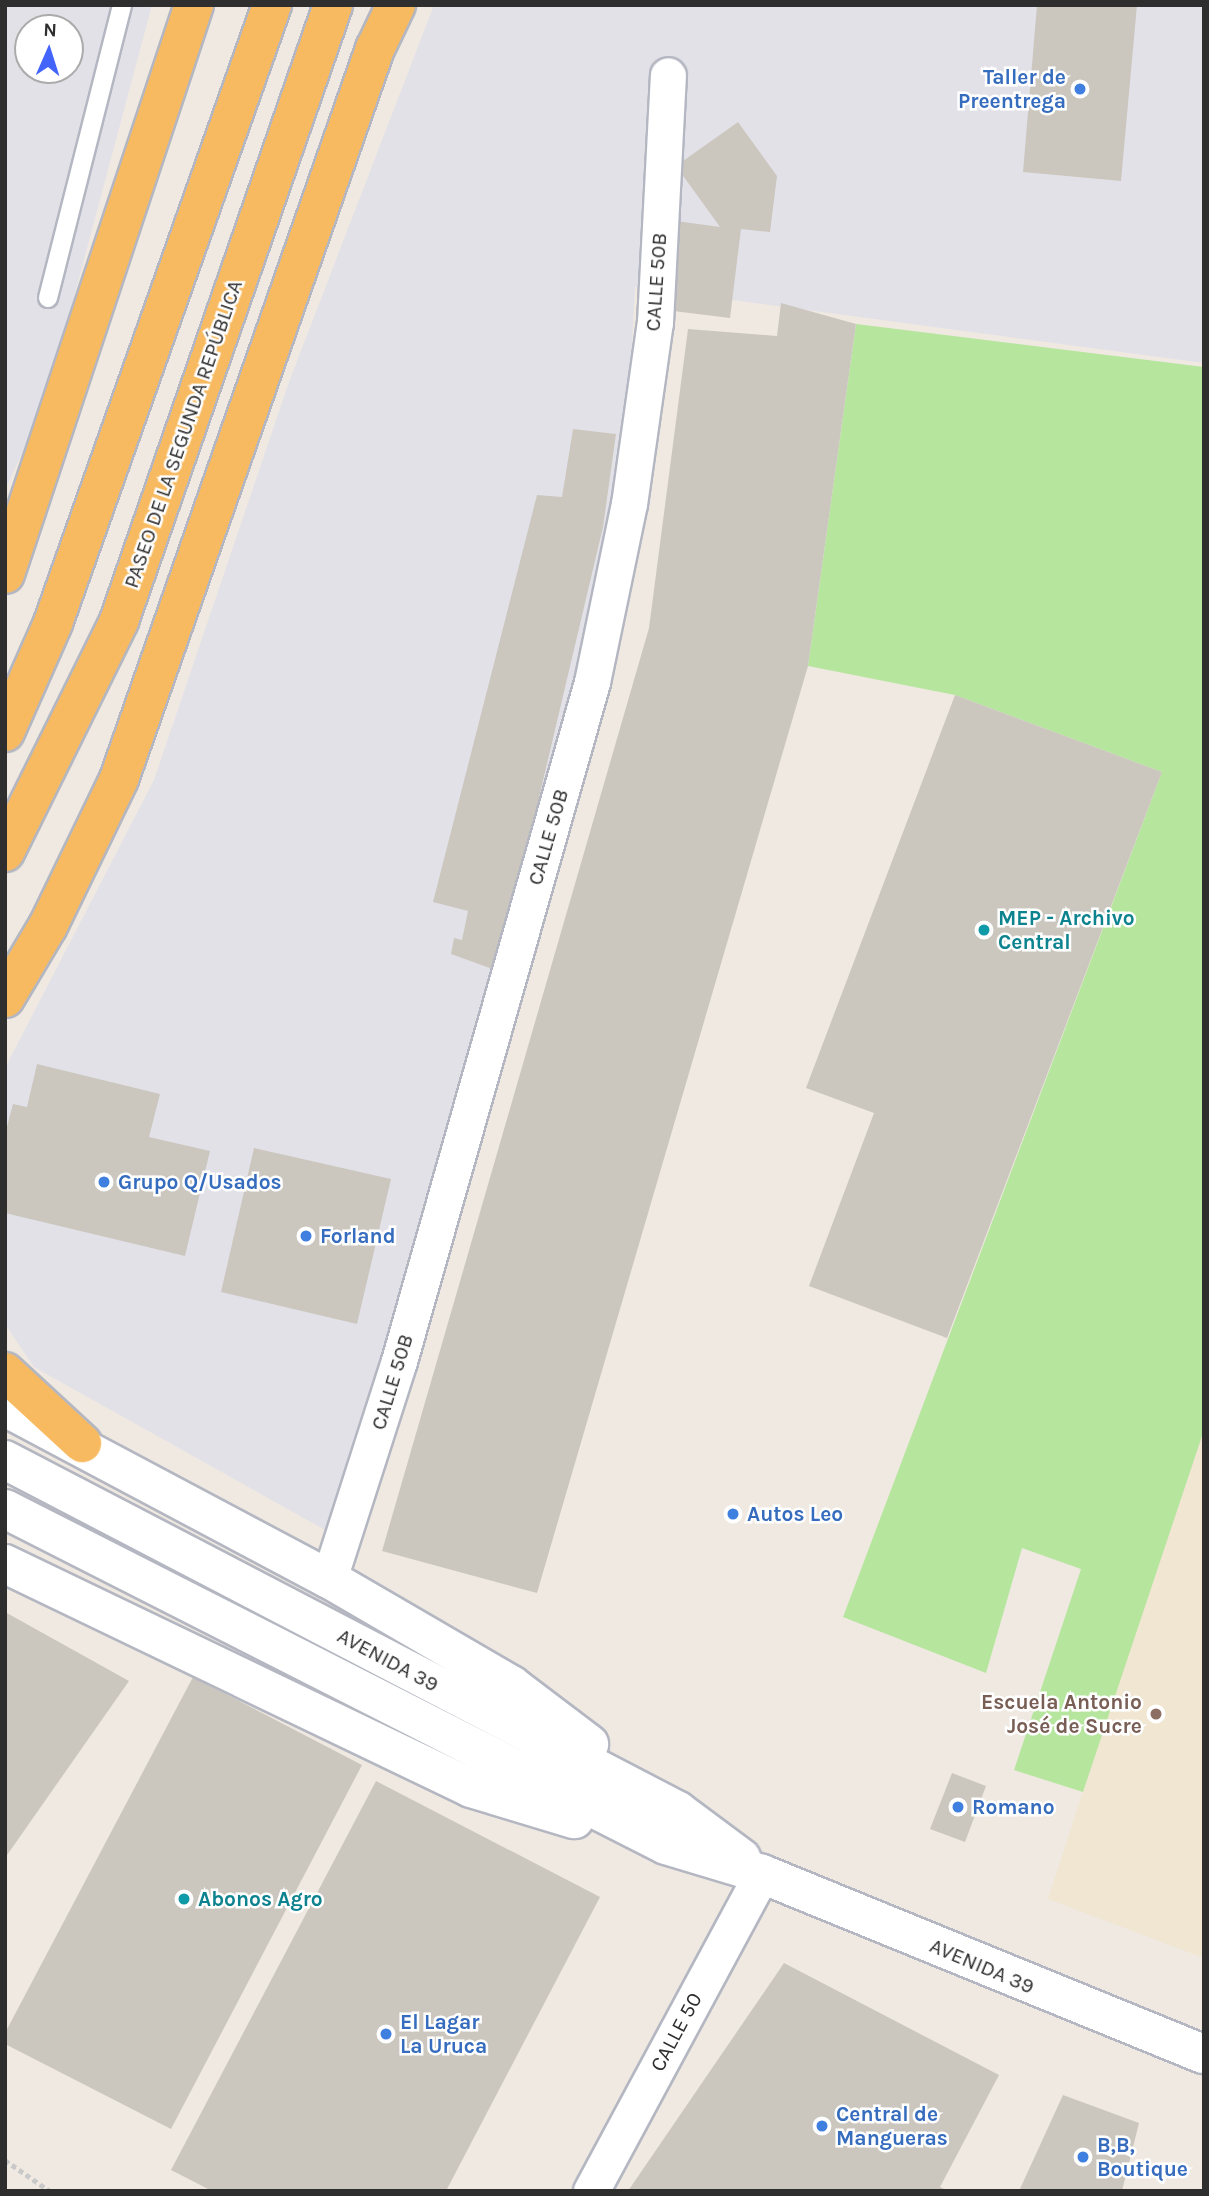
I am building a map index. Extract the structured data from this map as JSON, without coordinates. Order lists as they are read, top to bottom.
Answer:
{
  "streets": {
    "highway": ["PASEO DE LA SEGUNDA REPÚBLICA"],
    "main road": ["AVENIDA 39"],
    "street": ["CALLE 50B", "CALLE 50"]
  },
  "crossings": [
    ["AVENIDA 39", "CALLE 50"]
  ],
  "places": [
    "Taller de Preentrega",
    "MEP - Archivo Central",
    "Grupo Q/Usados",
    "Forland",
    "Autos Leo",
    "Escuela Antonio José de Sucre",
    "Romano",
    "Abonos Agro",
    "El Lagar La Uruca",
    "Central de Mangueras",
    "B,B, Boutique"
  ],
  "north": "top"
}
